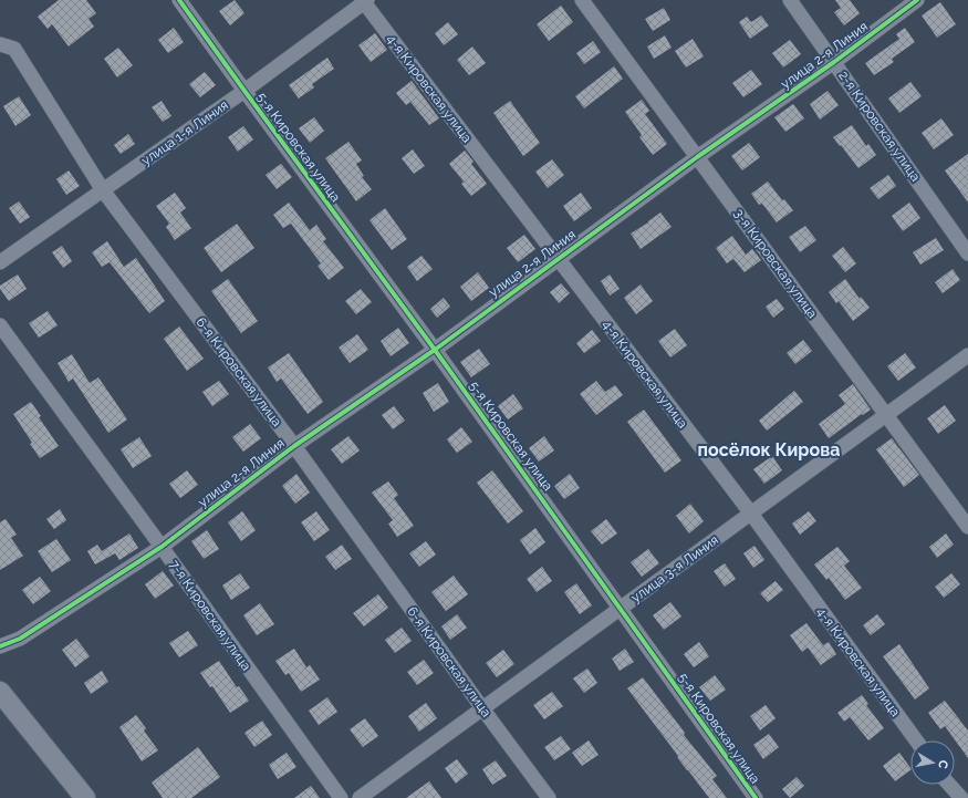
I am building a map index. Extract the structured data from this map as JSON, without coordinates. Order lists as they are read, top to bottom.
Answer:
{
  "streets": {
    "street": [
      "улица 2-я Линия",
      "4-я Кировская улица",
      "2-я Кировская улица",
      "улица 1-я Линия",
      "5-я Кировская улица",
      "3-я Кировская улица",
      "6-я Кировская улица",
      "улица 3-я Линия",
      "7-я Кировская улица"
    ]
  },
  "crossings": [
    ["улица 2-я Линия", "4-я Кировская улица"],
    ["улица 2-я Линия", "2-я Кировская улица"],
    ["улица 2-я Линия", "5-я Кировская улица"],
    ["улица 2-я Линия", "3-я Кировская улица"],
    ["улица 2-я Линия", "6-я Кировская улица"],
    ["улица 2-я Линия", "7-я Кировская улица"],
    ["4-я Кировская улица", "улица 1-я Линия"],
    ["4-я Кировская улица", "улица 3-я Линия"],
    ["улица 1-я Линия", "5-я Кировская улица"],
    ["улица 1-я Линия", "6-я Кировская улица"],
    ["5-я Кировская улица", "улица 3-я Линия"],
    ["3-я Кировская улица", "улица 3-я Линия"],
    ["6-я Кировская улица", "улица 3-я Линия"]
  ],
  "districts": ["посёлок Кирова"],
  "north": "right"
}
